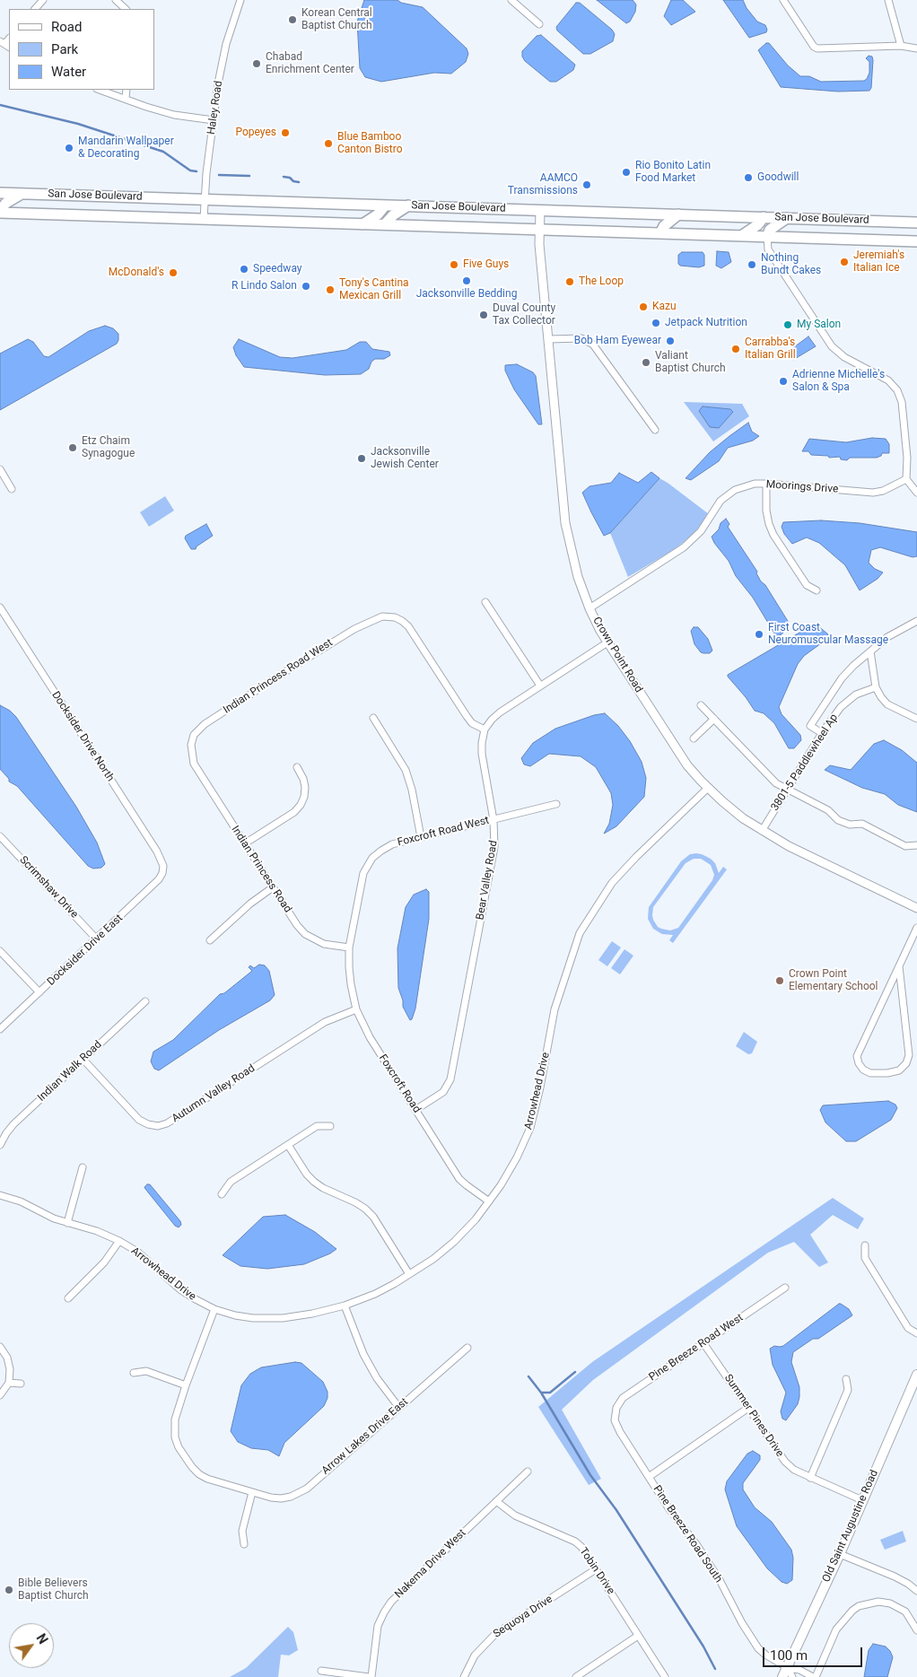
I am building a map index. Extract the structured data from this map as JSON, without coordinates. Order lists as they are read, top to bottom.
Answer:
{
  "streets": {
    "main road": ["San Jose Boulevard", "Old Saint Augustine Road"],
    "street": [
      "Haley Road",
      "Moorings Drive",
      "Crown Point Road",
      "Indian Princess Road West",
      "Docksider Drive North",
      "3801-5 Paddlewheel Ap",
      "Foxcroft Road West",
      "Indian Princess Road",
      "Bear Valley Road",
      "Scrimshaw Drive",
      "Docksider Drive East",
      "Indian Walk Road",
      "Foxcroft Road",
      "Arrowhead Drive",
      "Autumn Valley Road",
      "Pine Breeze Road West",
      "Summer Pines Drive",
      "Arrow Lakes Drive East",
      "Pine Breeze Road South",
      "Nakema Drive West",
      "Tobin Drive",
      "Sequoya Drive"
    ]
  },
  "crossings": [
    ["Haley Road", "San Jose Boulevard"],
    ["San Jose Boulevard", "Crown Point Road"],
    ["Moorings Drive", "Crown Point Road"],
    ["Crown Point Road", "3801-5 Paddlewheel Ap"],
    ["Crown Point Road", "Arrowhead Drive"],
    ["Indian Princess Road West", "Indian Princess Road"],
    ["Indian Princess Road West", "Bear Valley Road"],
    ["Docksider Drive North", "Docksider Drive East"],
    ["Foxcroft Road West", "Indian Princess Road"],
    ["Foxcroft Road West", "Bear Valley Road"],
    ["Foxcroft Road West", "Foxcroft Road"],
    ["Indian Princess Road", "Foxcroft Road"],
    ["Bear Valley Road", "Foxcroft Road"],
    ["Scrimshaw Drive", "Docksider Drive East"],
    ["Indian Walk Road", "Autumn Valley Road"],
    ["Foxcroft Road", "Arrowhead Drive"],
    ["Foxcroft Road", "Autumn Valley Road"],
    ["Arrowhead Drive", "Arrow Lakes Drive East"],
    ["Pine Breeze Road West", "Summer Pines Drive"],
    ["Pine Breeze Road West", "Pine Breeze Road South"],
    ["Summer Pines Drive", "Old Saint Augustine Road"],
    ["Old Saint Augustine Road", "Pine Breeze Road South"],
    ["Nakema Drive West", "Tobin Drive"],
    ["Tobin Drive", "Sequoya Drive"]
  ],
  "places": [
    "Korean Central Baptist Church",
    "Chabad Enrichment Center",
    "Popeyes",
    "Blue Bamboo Canton Bistro",
    "Mandarin Wallpaper & Decorating",
    "Rio Bonito Latin Food Market",
    "Goodwill",
    "AAMCO Transmissions",
    "Jeremiah's Italian Ice",
    "Five Guys",
    "Nothing Bundt Cakes",
    "Speedway",
    "McDonald's",
    "Jacksonville Bedding",
    "The Loop",
    "R Lindo Salon",
    "Tony's Cantina Mexican Grill",
    "Kazu",
    "Duval County Tax Collector",
    "Jetpack Nutrition",
    "My Salon",
    "Bob Ham Eyewear",
    "Carrabba's Italian Grill",
    "Valiant Baptist Church",
    "Adrienne Michelle's Salon & Spa",
    "Etz Chaim Synagogue",
    "Jacksonville Jewish Center",
    "First Coast Neuromuscular Massage",
    "Crown Point Elementary School",
    "Bible Believers Baptist Church"
  ],
  "legend": ["Road", "Park", "Water"],
  "scale_bar": "100 m",
  "north": "top right"
}
